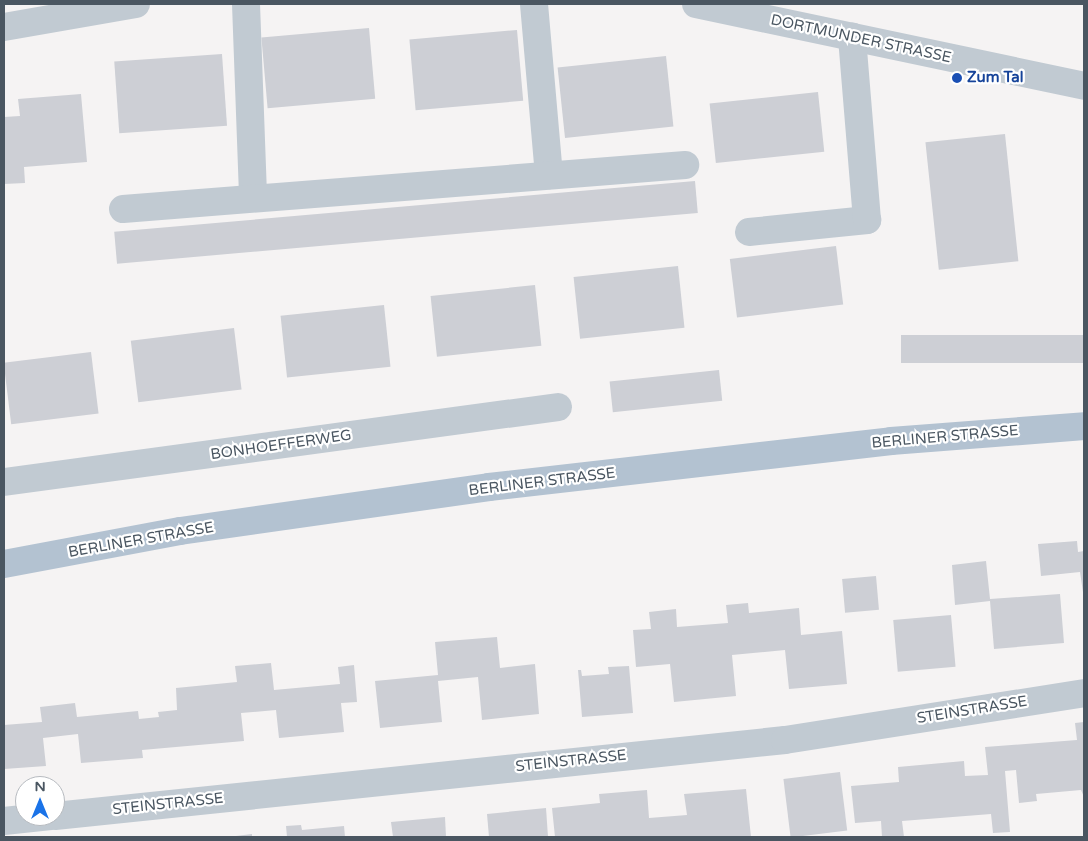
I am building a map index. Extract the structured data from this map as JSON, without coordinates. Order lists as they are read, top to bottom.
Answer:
{
  "streets": {
    "main road": ["BERLINER STRASSE"],
    "street": ["DORTMUNDER STRASSE", "BONHOEFFERWEG", "STEINSTRASSE"]
  },
  "places": ["Zum Tal"],
  "north": "top"
}
